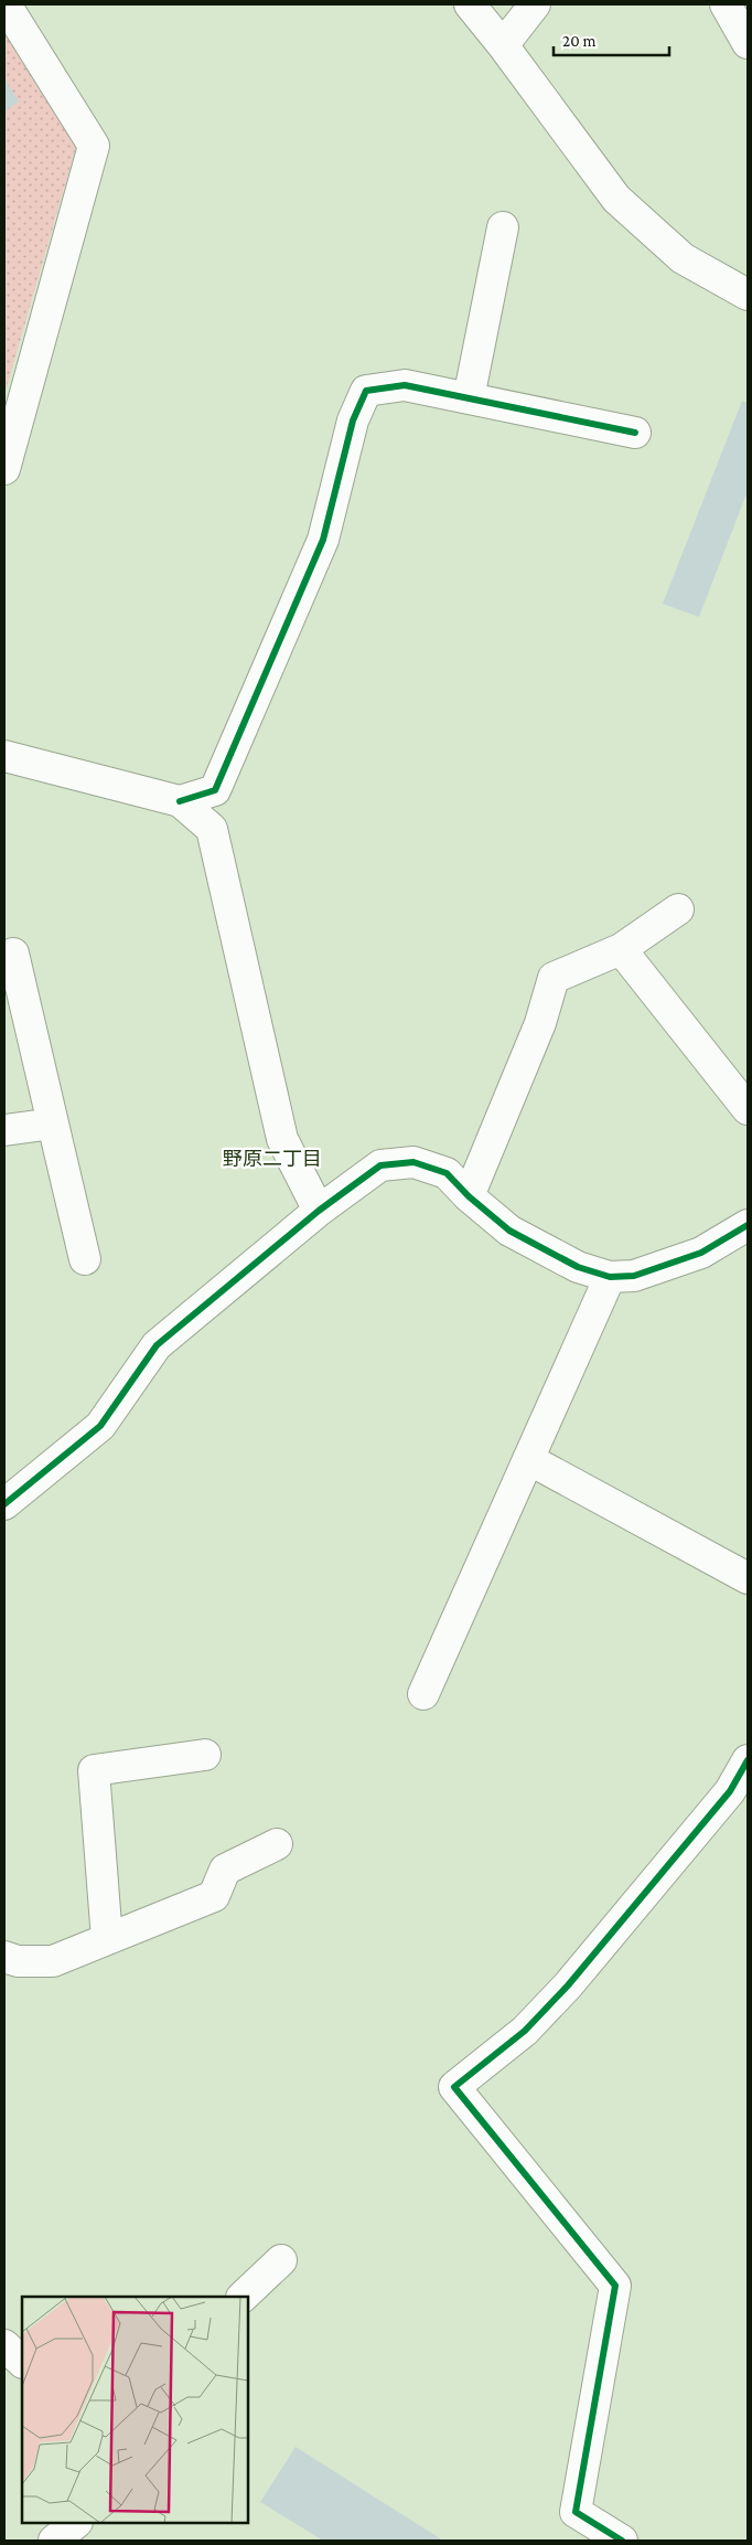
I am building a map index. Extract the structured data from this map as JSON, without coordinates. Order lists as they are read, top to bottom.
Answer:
{
  "districts": ["野原二丁目"],
  "scale_bar": "20 m"
}
